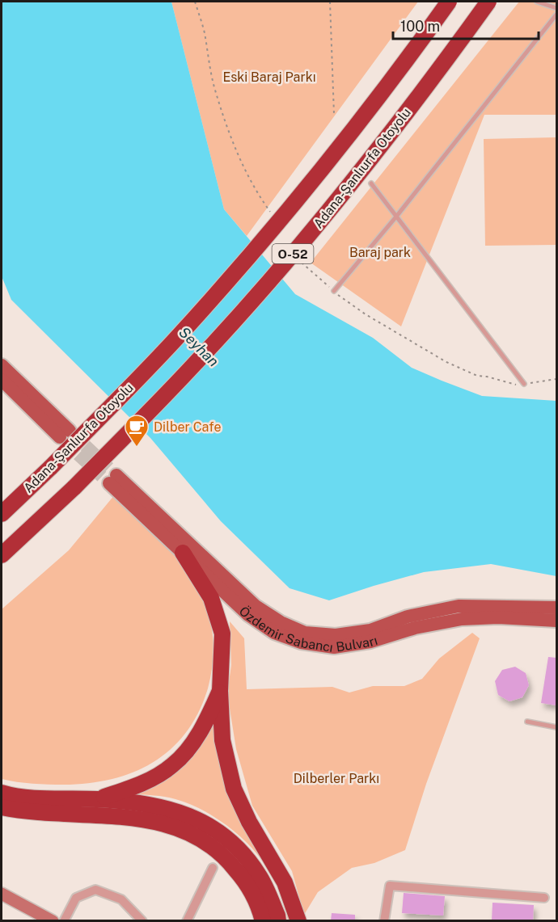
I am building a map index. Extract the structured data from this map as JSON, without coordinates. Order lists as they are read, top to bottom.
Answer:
{
  "streets": {
    "highway": ["Adana-Şanlıurfa Otoyolu", "O-52"],
    "main road": ["Özdemir Sabancı Bulvarı"]
  },
  "water": ["Seyhan"],
  "parks": ["Eski Baraj Parkı", "Baraj park", "Dilberler Parkı"],
  "places": {
    "cafe": ["Dilber Cafe"]
  },
  "scale_bar": "100 m"
}
